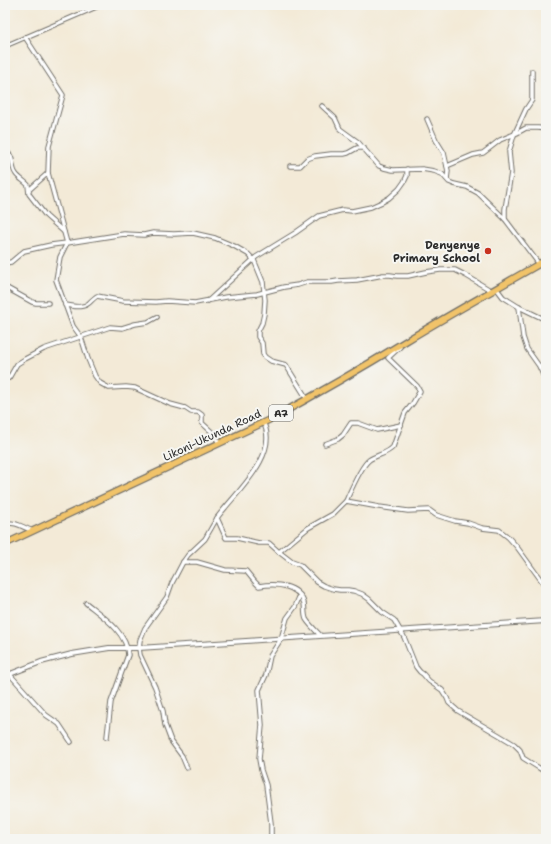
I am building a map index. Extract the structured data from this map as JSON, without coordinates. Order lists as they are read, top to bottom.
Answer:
{
  "streets": {
    "highway": ["A7", "Likoni-Ukunda Road"]
  },
  "places": ["Denyenye Primary School"]
}
